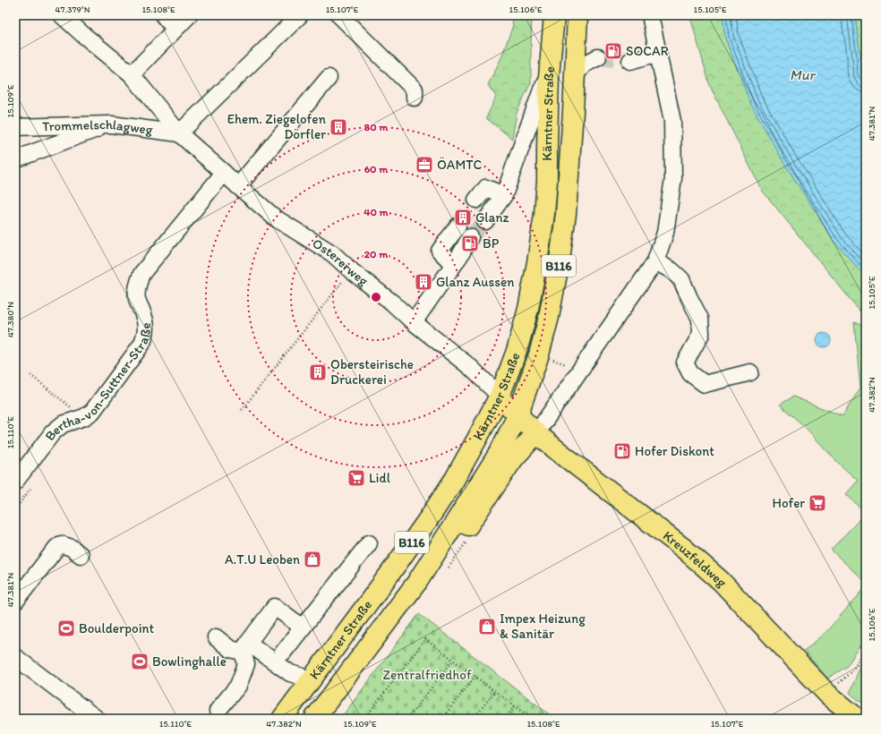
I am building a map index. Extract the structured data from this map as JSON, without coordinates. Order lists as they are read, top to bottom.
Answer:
{
  "streets": {
    "main road": [
      "Kärntner Straße",
      "Ostererweg",
      "B116",
      "Kreuzfeldweg"
    ],
    "street": ["Trommelschlagweg", "Bertha-von-Suttner-Straße"]
  },
  "crossings": [
    ["Kärntner Straße", "Ostererweg"],
    ["Kärntner Straße", "Kreuzfeldweg"],
    ["Trommelschlagweg", "Ostererweg"],
    ["Ostererweg", "Bertha-von-Suttner-Straße"],
    ["Ostererweg", "Kreuzfeldweg"]
  ],
  "water": ["Mur"],
  "parks": ["Zentralfriedhof"],
  "places": {
    "fuel station": ["SOCAR", "BP", "Hofer Diskont"],
    "building": [
      "Ehem. Ziegelofen Dörfler",
      "Glanz",
      "Glanz Aussen",
      "Obersteirische Druckerei"
    ],
    "office": ["ÖAMTC"],
    "supermarket": ["Lidl", "Hofer"],
    "shop": ["A.T.U Leoben", "Impex Heizung & Sanitär"],
    "sports": ["Boulderpoint", "Bowlinghalle"]
  },
  "coordinates": [
    "47.379°N",
    "15.108°E",
    "15.107°E",
    "15.106°E",
    "15.105°E",
    "15.109°E",
    "47.381°N",
    "47.380°N",
    "47.382°N",
    "15.110°E"
  ],
  "rings": [
    "80 m",
    "60 m",
    "40 m",
    "20 m"
  ]
}
